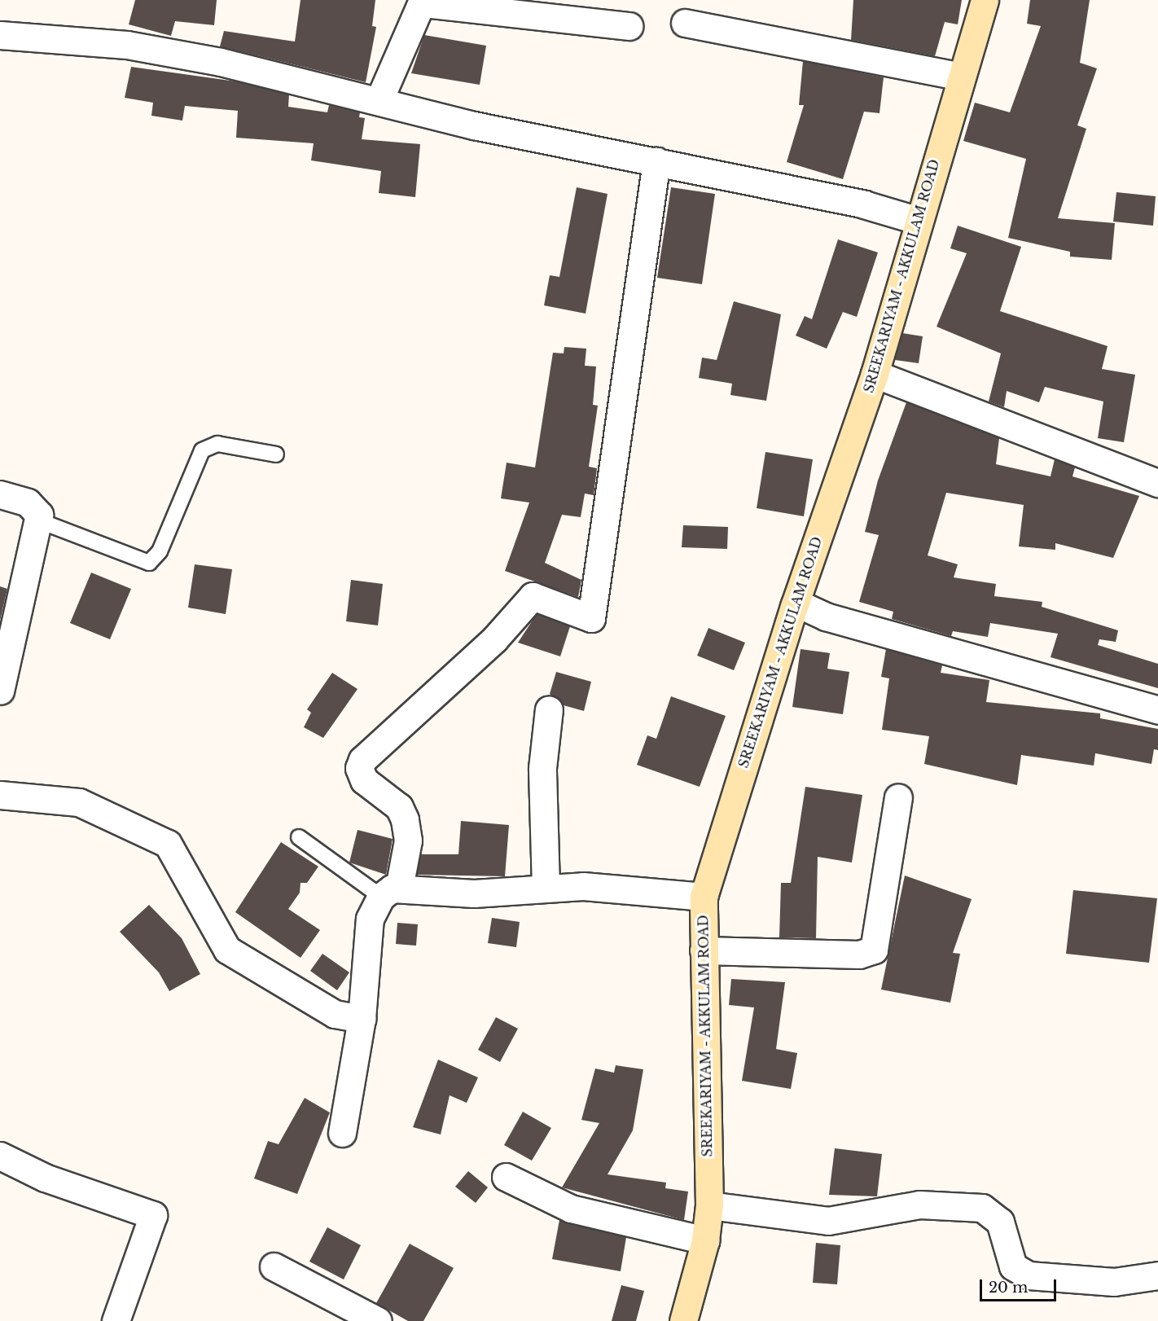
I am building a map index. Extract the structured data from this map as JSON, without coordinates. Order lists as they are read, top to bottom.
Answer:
{
  "streets": {
    "main road": ["SREEKARIYAM - AKKULAM ROAD"]
  },
  "scale_bar": "20 m"
}
